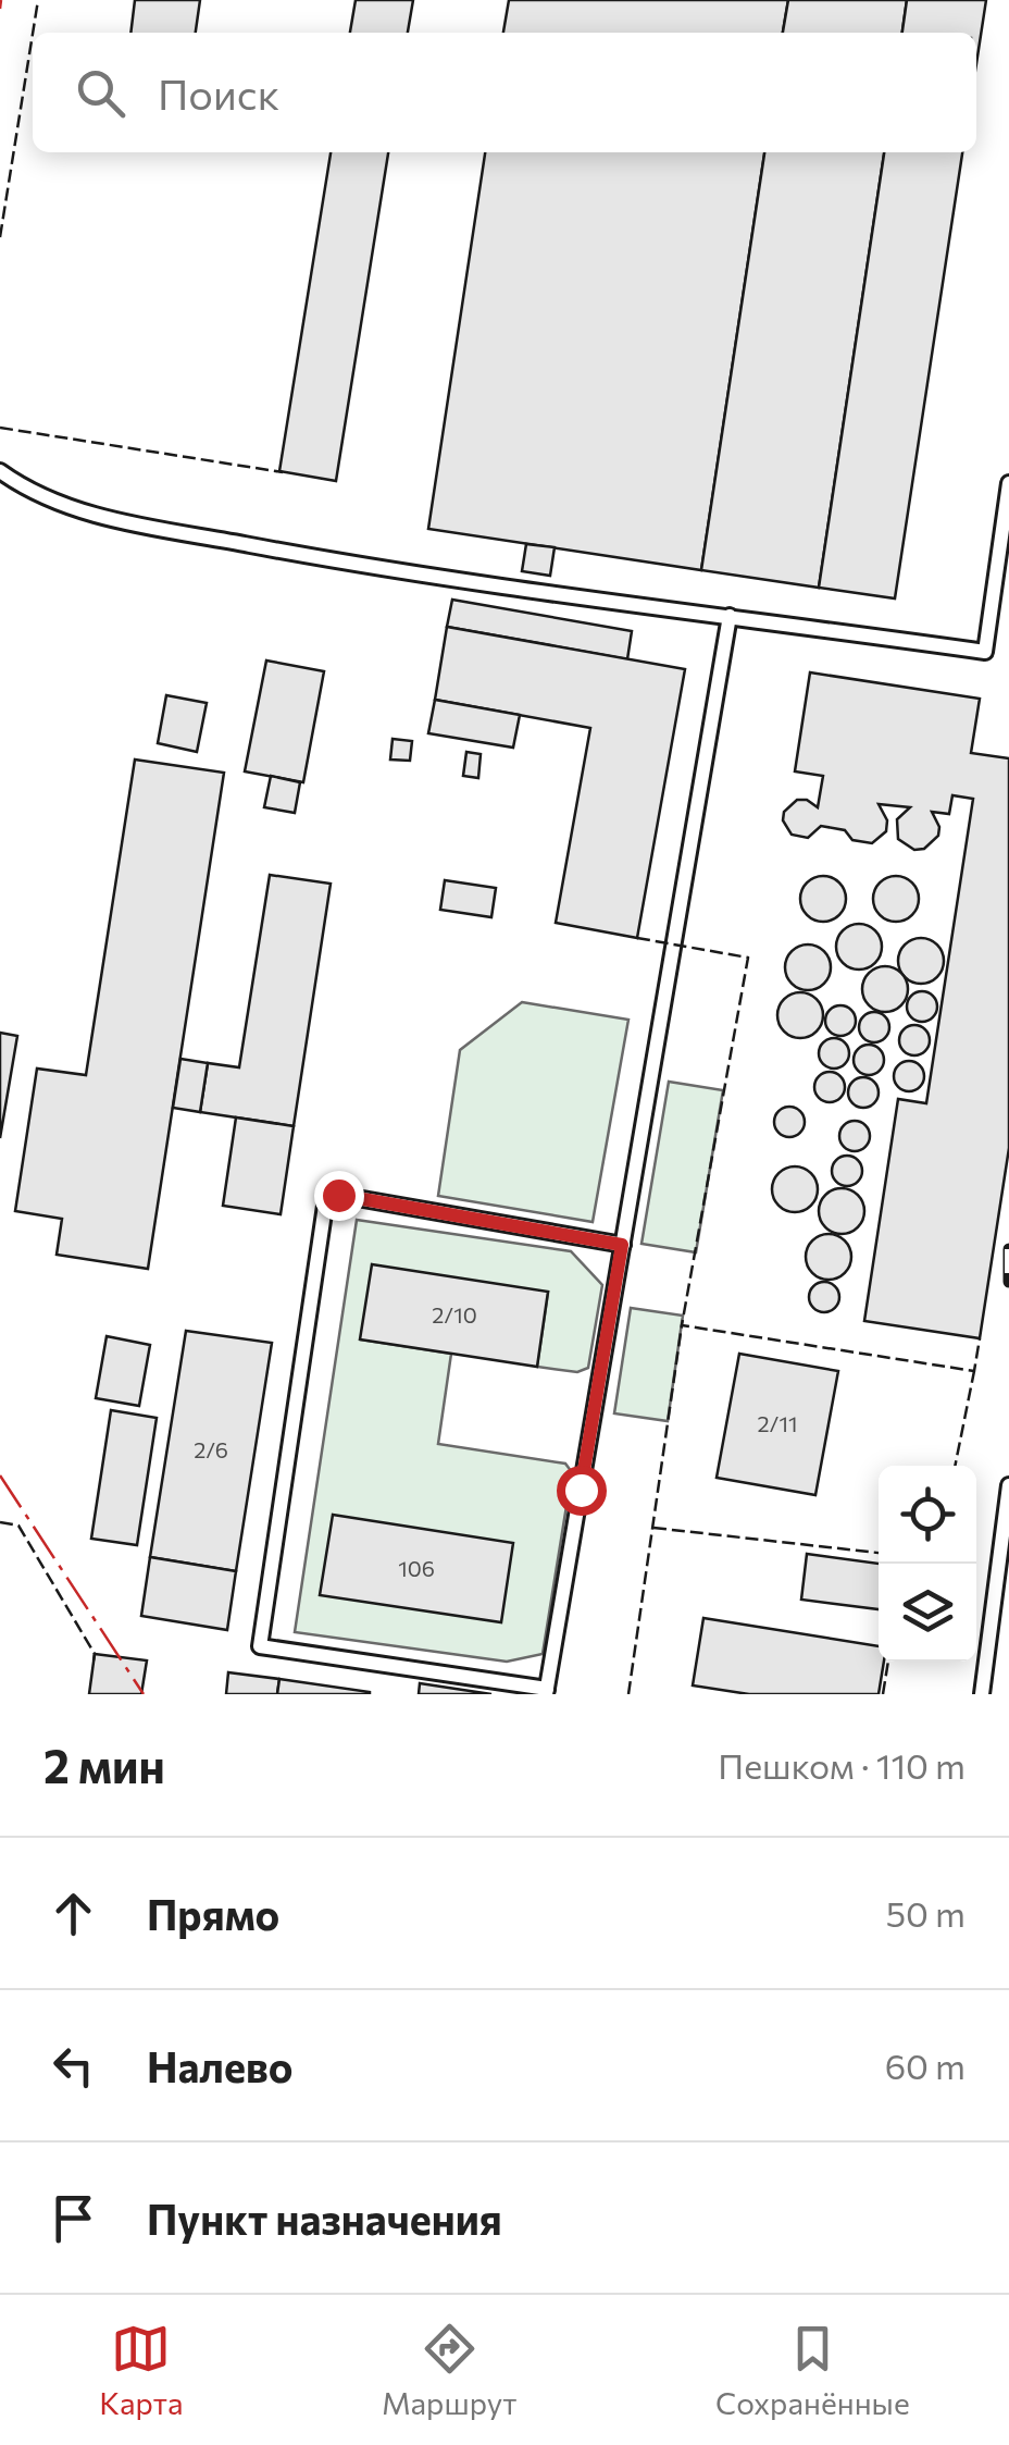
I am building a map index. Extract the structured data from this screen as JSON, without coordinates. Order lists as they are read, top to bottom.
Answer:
{
  "house_numbers": [
    "2/10",
    "2/11",
    "2/6",
    "106"
  ],
  "page": {
    "search": "Поиск",
    "heading": ["2 мин", "Пешком · 110 m"],
    "list": [
      ["Прямо", "50 m"],
      ["Налево", "60 m"],
      "Пункт назначения"
    ],
    "nav": ["Карта", "Маршрут", "Сохранённые"]
  }
}
